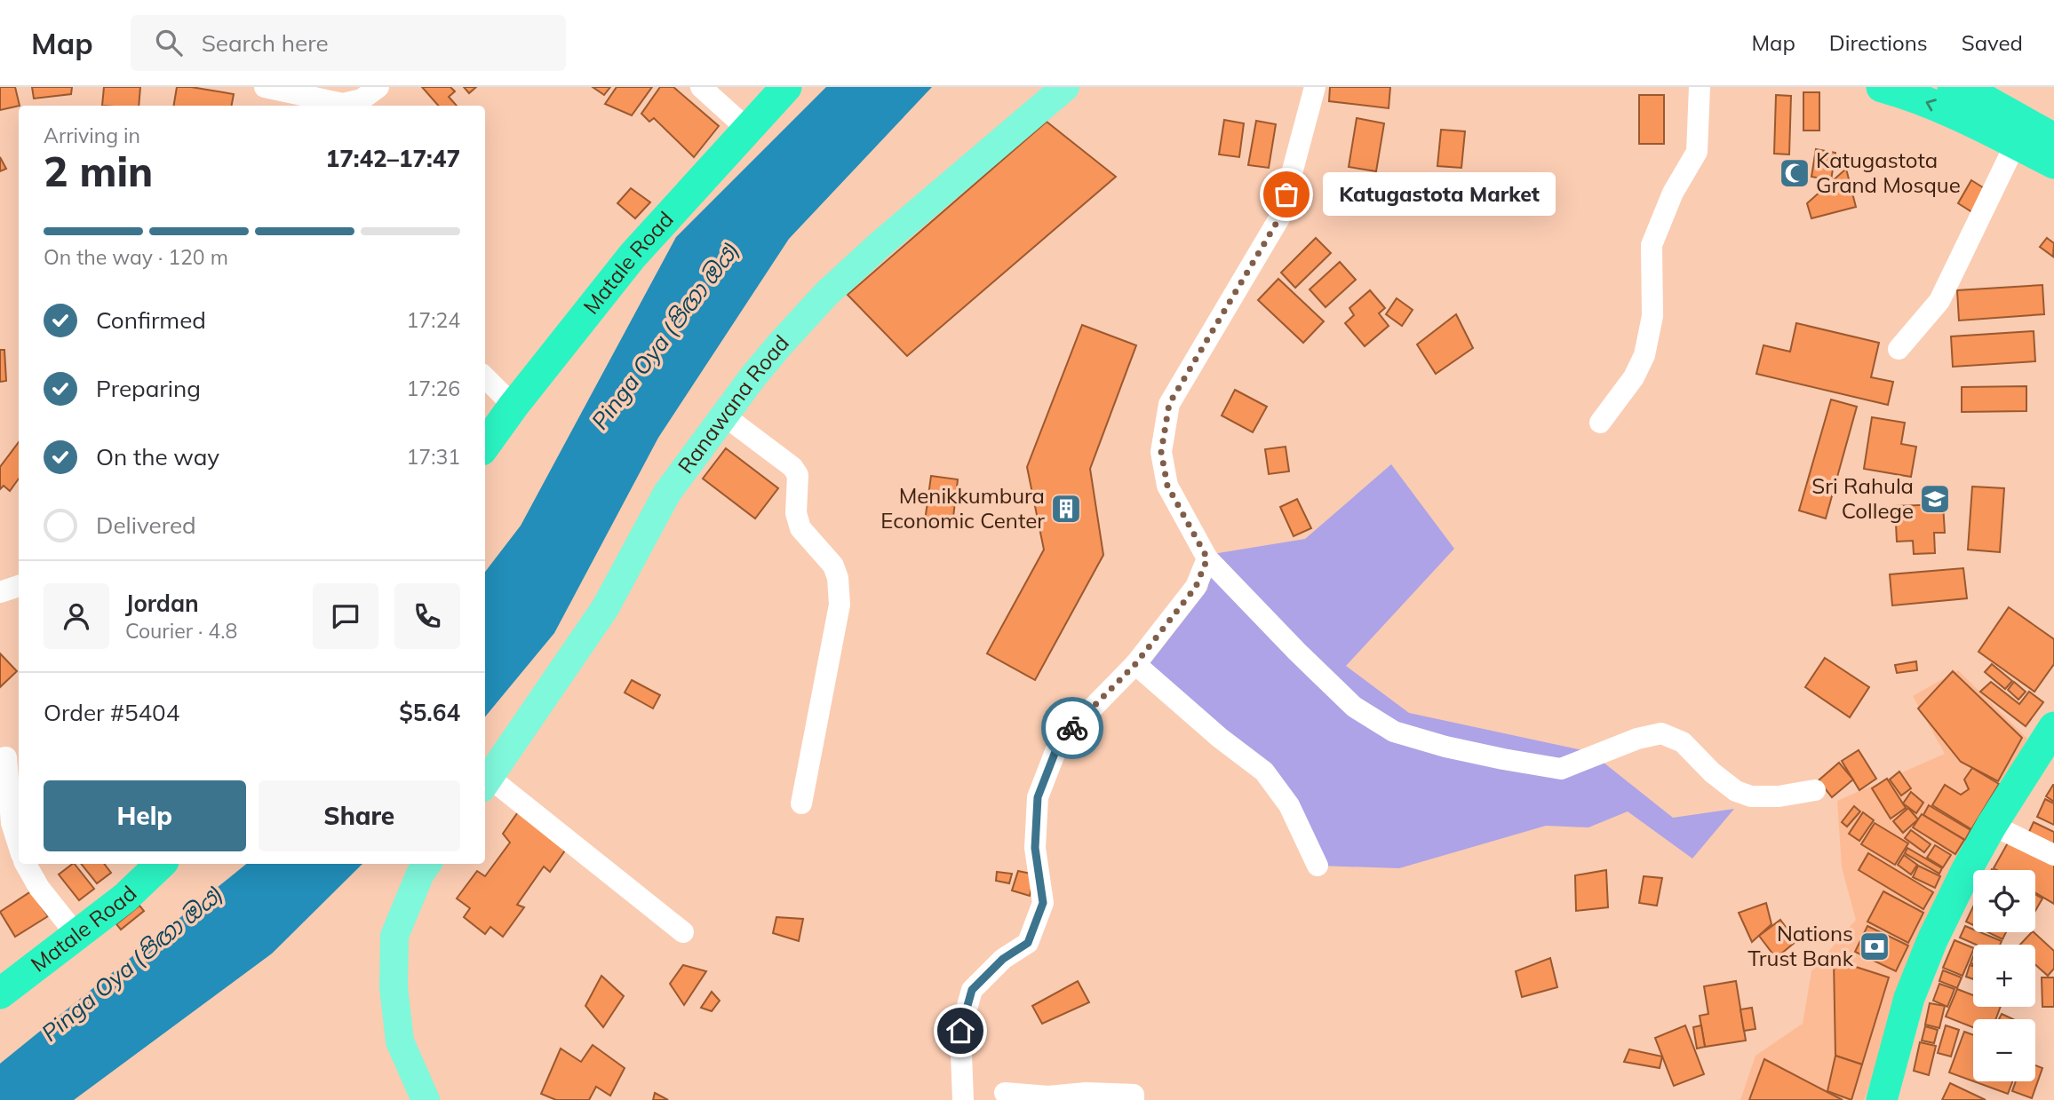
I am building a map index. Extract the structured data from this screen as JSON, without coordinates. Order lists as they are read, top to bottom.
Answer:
{
  "streets": {
    "highway": ["Matale Road"],
    "main road": ["Ranawana Road"]
  },
  "water": ["Pinga Oya (පිඟා ඔය)"],
  "places": {
    "mosque": ["Katugastota Grand Mosque"],
    "other": ["Katugastota Market"],
    "school or university": ["Sri Rahula College"],
    "building": ["Menikkumbura Economic Center"],
    "bank": ["Nations Trust Bank"]
  },
  "page": {
    "header": "Map",
    "search": "Search here",
    "nav": ["Map", "Directions", "Saved"],
    "heading": ["2 min", "Arriving in", "17:42–17:47"],
    "panel": [
      "Jordan",
      "Courier · 4.8",
      "Order #5404",
      "$5.64"
    ],
    "bubble": "Katugastota Market",
    "bar": "On the way · 120 m",
    "list": [
      ["Confirmed", "17:24"],
      ["Preparing", "17:26"],
      ["On the way", "17:31"],
      "Delivered"
    ],
    "buttons": ["Help", "Share"],
    "map_buttons": ["+", "−"]
  }
}
